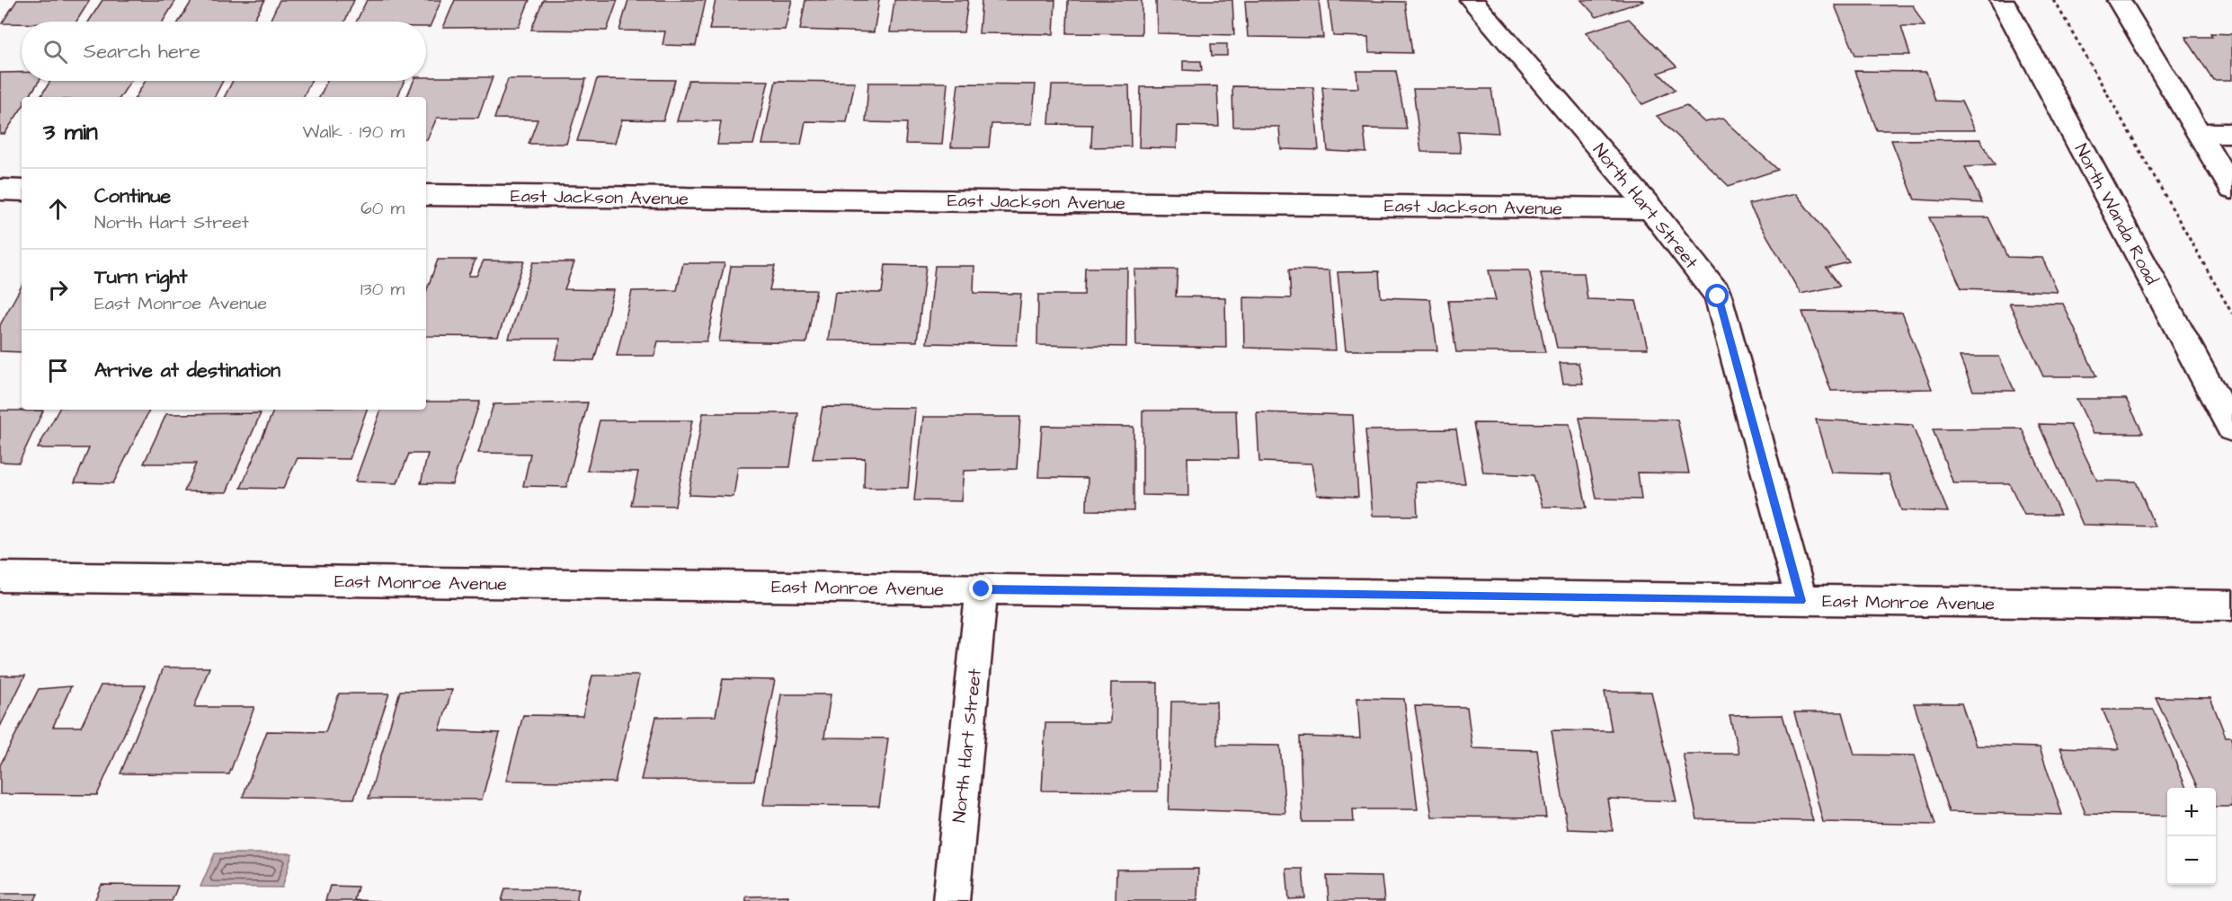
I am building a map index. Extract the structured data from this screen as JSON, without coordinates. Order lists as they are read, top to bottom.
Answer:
{
  "streets": {
    "street": [
      "East Jackson Avenue",
      "North Hart Street",
      "North Wanda Road",
      "East Monroe Avenue"
    ]
  },
  "crossings": [
    ["East Jackson Avenue", "North Hart Street"],
    ["North Hart Street", "East Monroe Avenue"]
  ],
  "page": {
    "search": "Search here",
    "heading": ["3 min", "Walk · 190 m"],
    "list": [
      ["Continue", "North Hart Street", "60 m"],
      ["Turn right", "East Monroe Avenue", "130 m"],
      "Arrive at destination"
    ],
    "map_buttons": ["+", "−"]
  }
}
